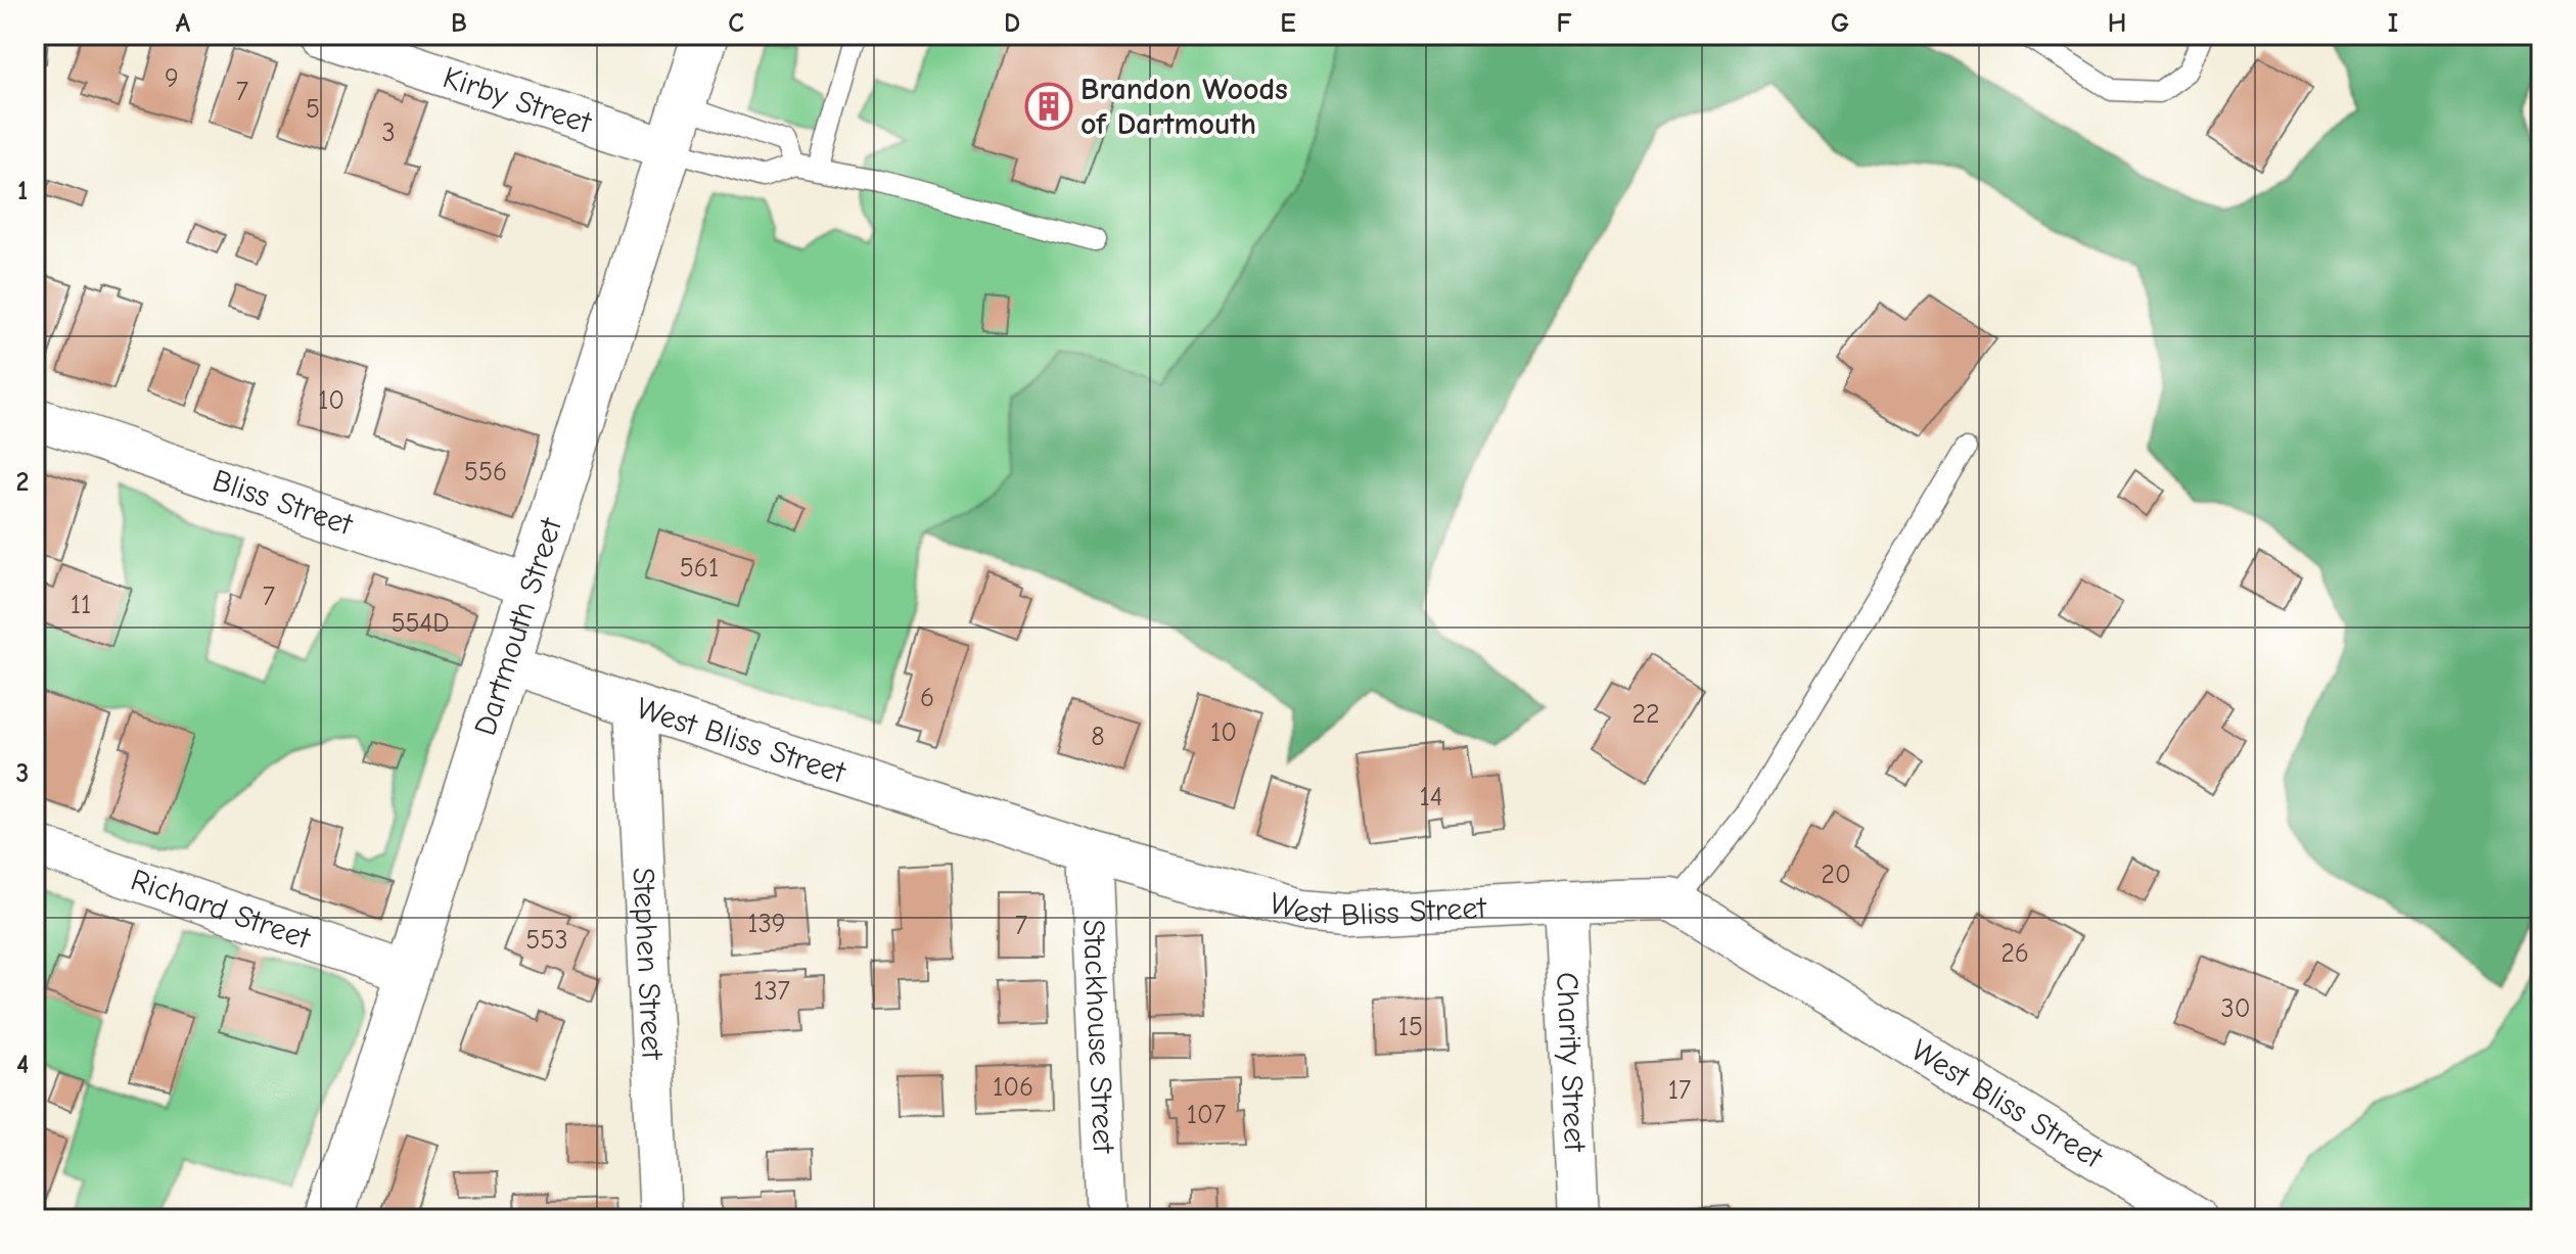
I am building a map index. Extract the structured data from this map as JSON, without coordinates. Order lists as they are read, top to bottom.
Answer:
{
  "streets": {
    "main road": ["Dartmouth Street"],
    "street": [
      "Kirby Street",
      "Bliss Street",
      "West Bliss Street",
      "Richard Street",
      "Stephen Street",
      "Stackhouse Street",
      "Charity Street"
    ]
  },
  "crossings": [
    ["Kirby Street", "Dartmouth Street"],
    ["Bliss Street", "Dartmouth Street"],
    ["Dartmouth Street", "West Bliss Street"],
    ["Dartmouth Street", "Richard Street"],
    ["West Bliss Street", "Stephen Street"],
    ["West Bliss Street", "Stackhouse Street"],
    ["West Bliss Street", "Charity Street"]
  ],
  "places": {
    "building": ["Brandon Woods of Dartmouth"]
  },
  "house_numbers": [
    "9",
    "7",
    "5",
    "3",
    "10",
    "556",
    "561",
    "7",
    "11",
    "554D",
    "6",
    "22",
    "10",
    "8",
    "14",
    "20",
    "139",
    "7",
    "553",
    "26",
    "137",
    "30",
    "15",
    "106",
    "17",
    "107"
  ],
  "grid": {
    "columns": [
      "A",
      "B",
      "C",
      "D",
      "E",
      "F",
      "G",
      "H",
      "I"
    ],
    "rows": [
      "1",
      "2",
      "3",
      "4"
    ]
  }
}
